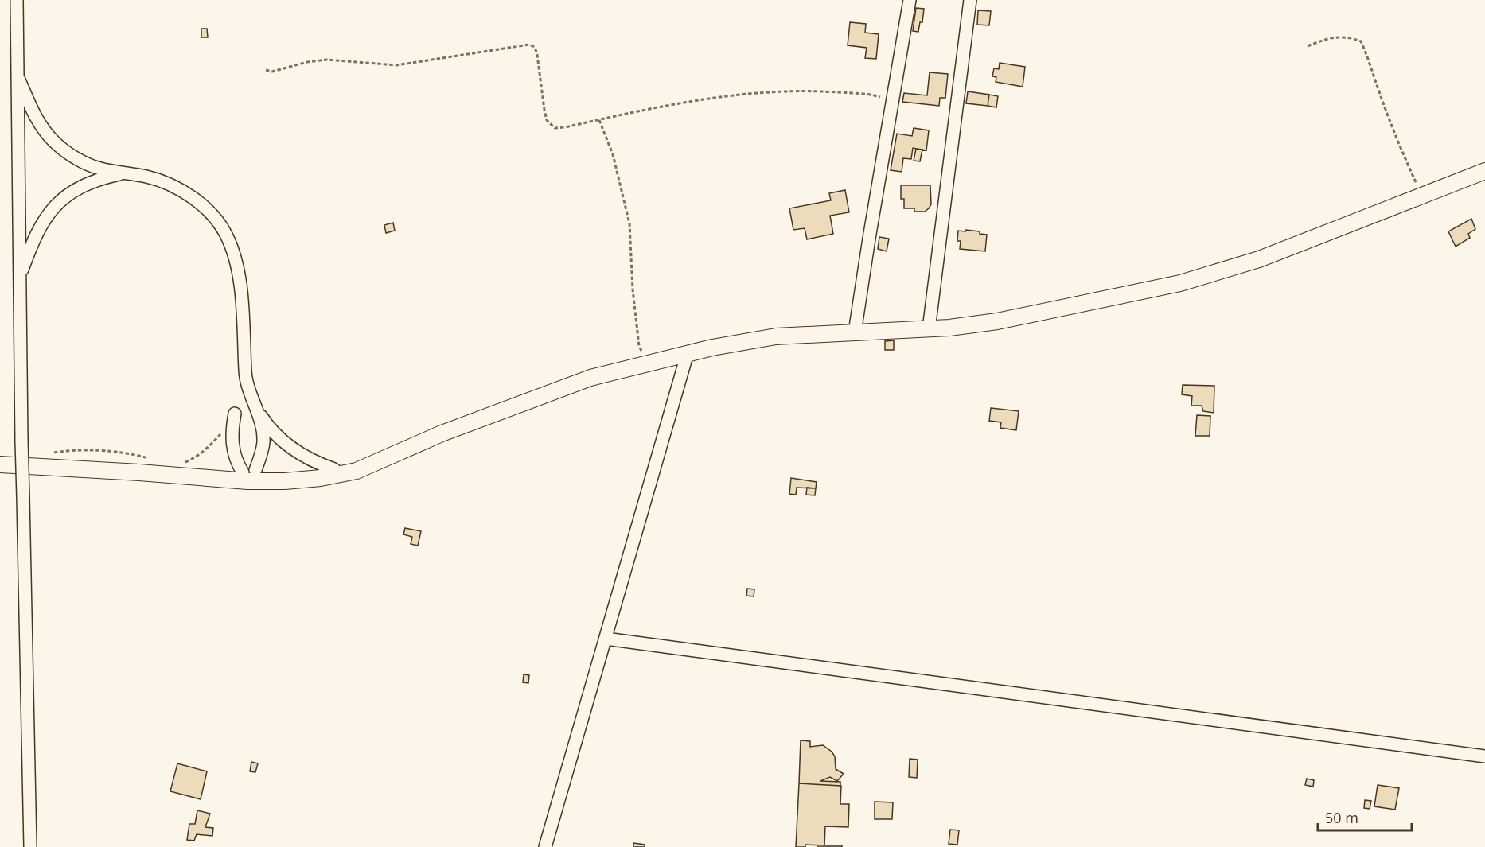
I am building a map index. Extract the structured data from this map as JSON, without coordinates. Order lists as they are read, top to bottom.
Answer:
{
  "scale_bar": "50 m"
}
